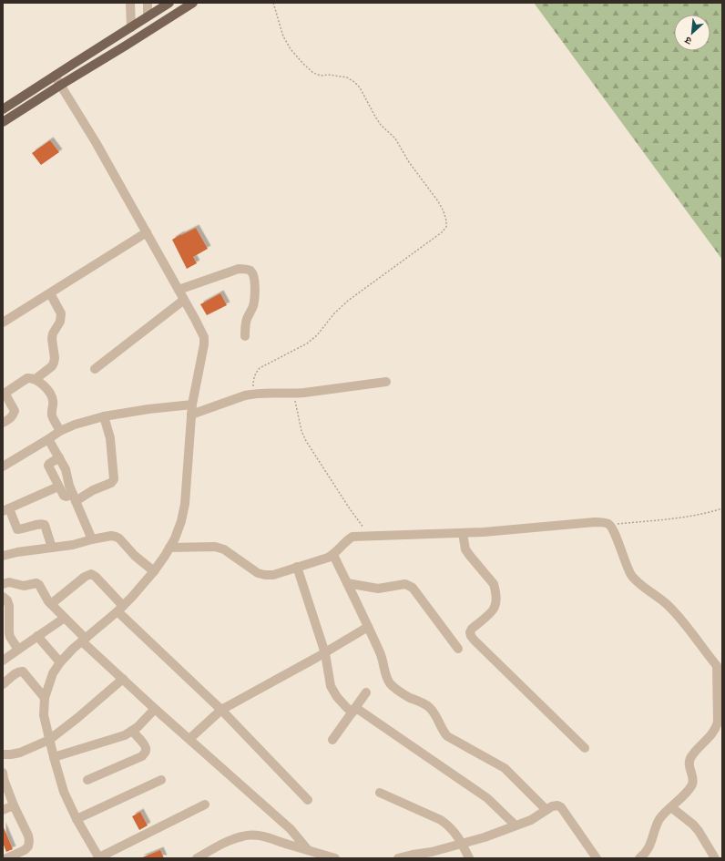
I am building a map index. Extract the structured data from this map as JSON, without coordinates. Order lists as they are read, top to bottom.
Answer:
{
  "north": "bottom left"
}
